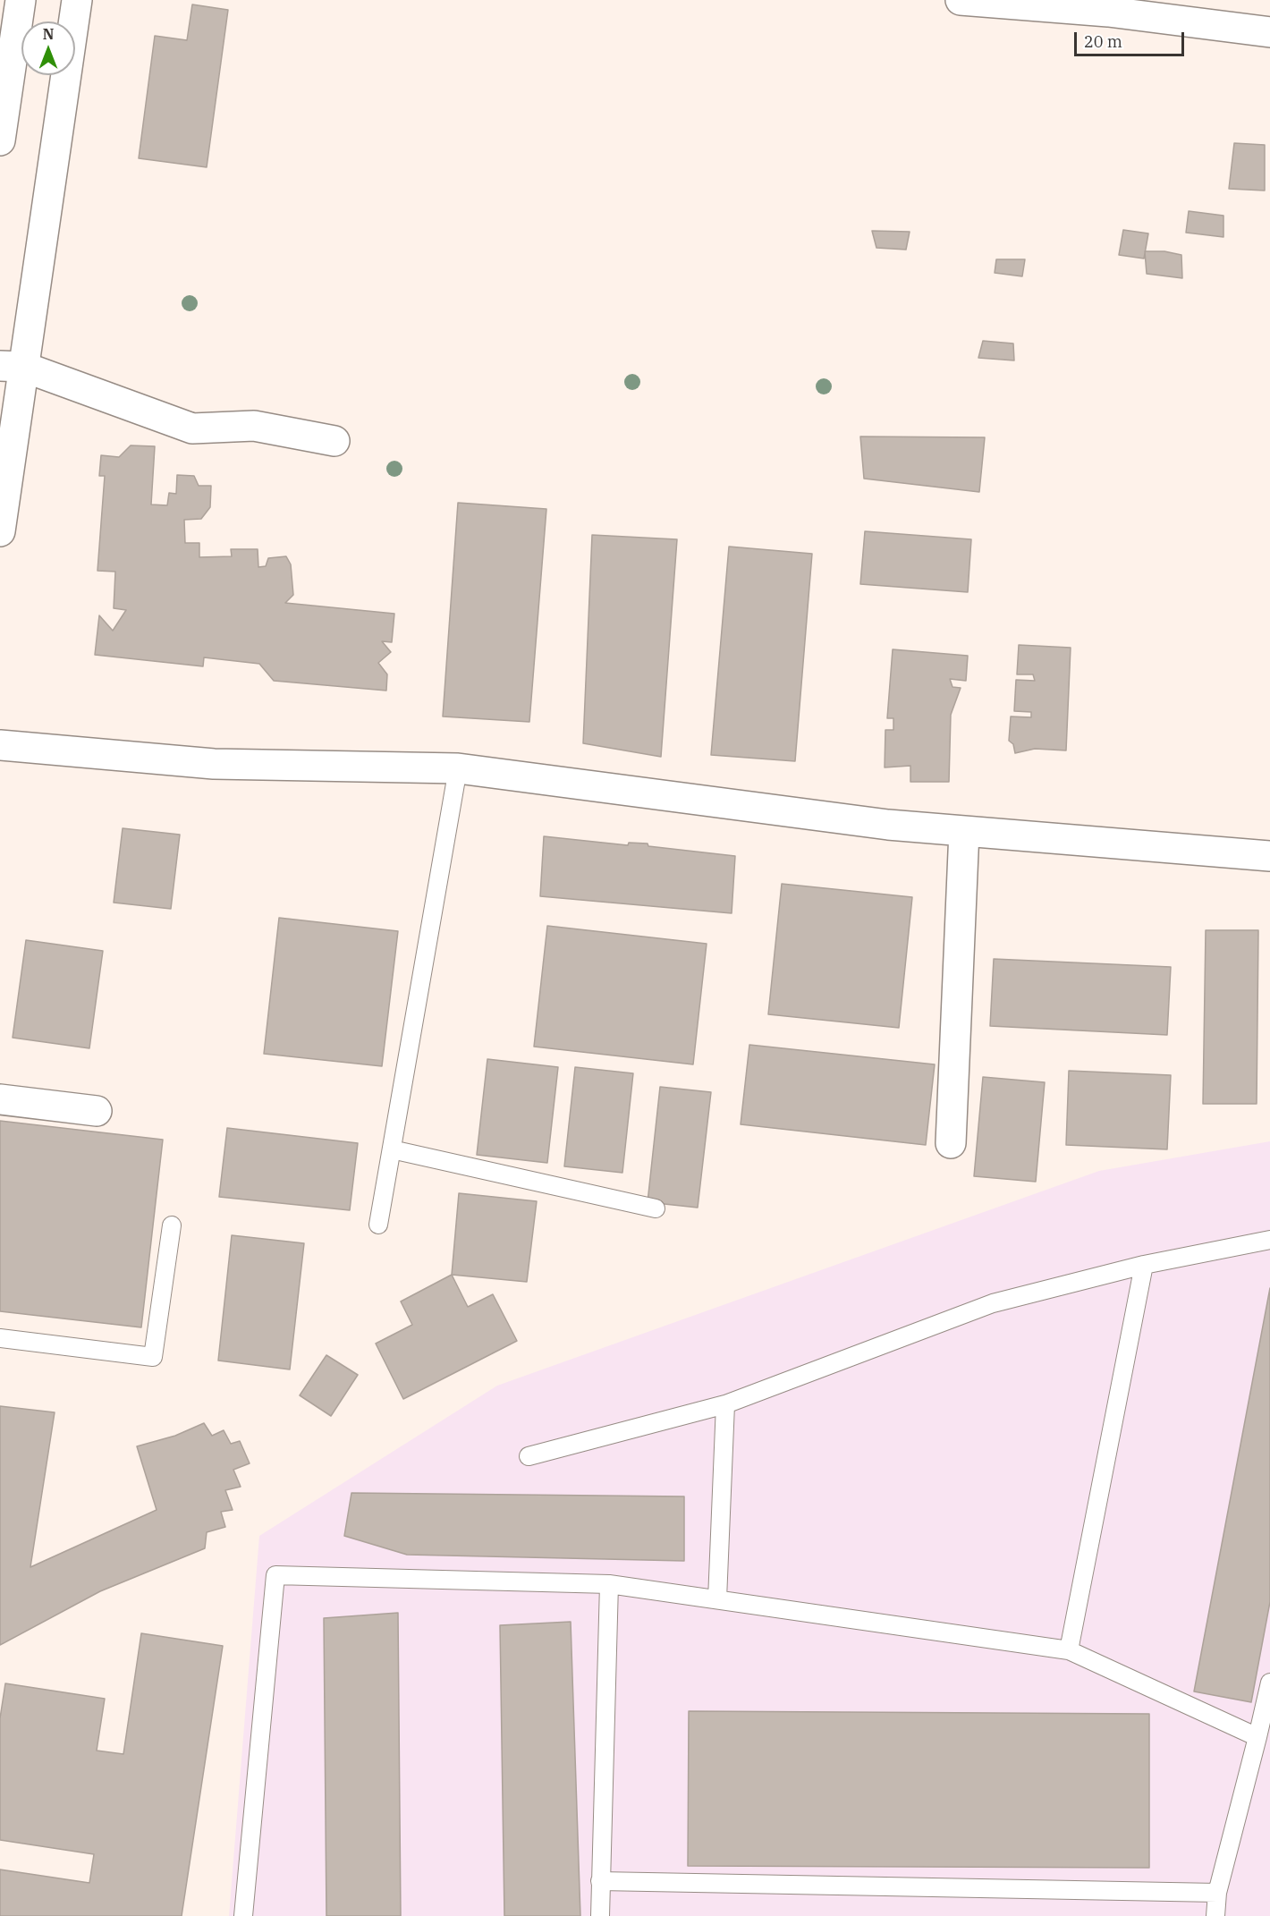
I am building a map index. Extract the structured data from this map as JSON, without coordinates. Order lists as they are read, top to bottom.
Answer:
{
  "scale_bar": "20 m",
  "north": "top"
}
